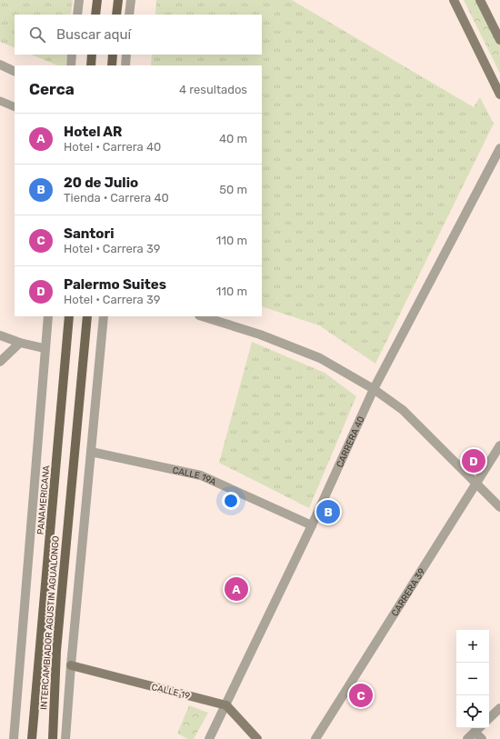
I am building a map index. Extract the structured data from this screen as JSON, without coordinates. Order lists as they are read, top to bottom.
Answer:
{
  "streets": {
    "main road": ["PANAMERICANA", "INTERCAMBIADOR AGUSTIN AGUALONGO"],
    "street": [
      "CARRERA 40",
      "CALLE 19A",
      "CARRERA 39",
      "CALLE 19"
    ]
  },
  "crossings": [
    ["CARRERA 40", "CALLE 19A"],
    ["CARRERA 40", "CALLE 19"],
    ["PANAMERICANA", "INTERCAMBIADOR AGUSTIN AGUALONGO"]
  ],
  "page": {
    "search": "Buscar aquí",
    "heading": ["Cerca", "4 resultados"],
    "list": [
      {
        "mark": "A",
        "name": "Hotel AR",
        "note": "Hotel · Carrera 40",
        "value": "40 m"
      },
      {
        "mark": "B",
        "name": "20 de Julio",
        "note": "Tienda · Carrera 40",
        "value": "50 m"
      },
      {
        "mark": "C",
        "name": "Santori",
        "note": "Hotel · Carrera 39",
        "value": "110 m"
      },
      {
        "mark": "D",
        "name": "Palermo Suites",
        "note": "Hotel · Carrera 39",
        "value": "110 m"
      }
    ],
    "pins": [
      "D",
      "B",
      "A",
      "C"
    ],
    "map_buttons": ["+", "−"]
  }
}
